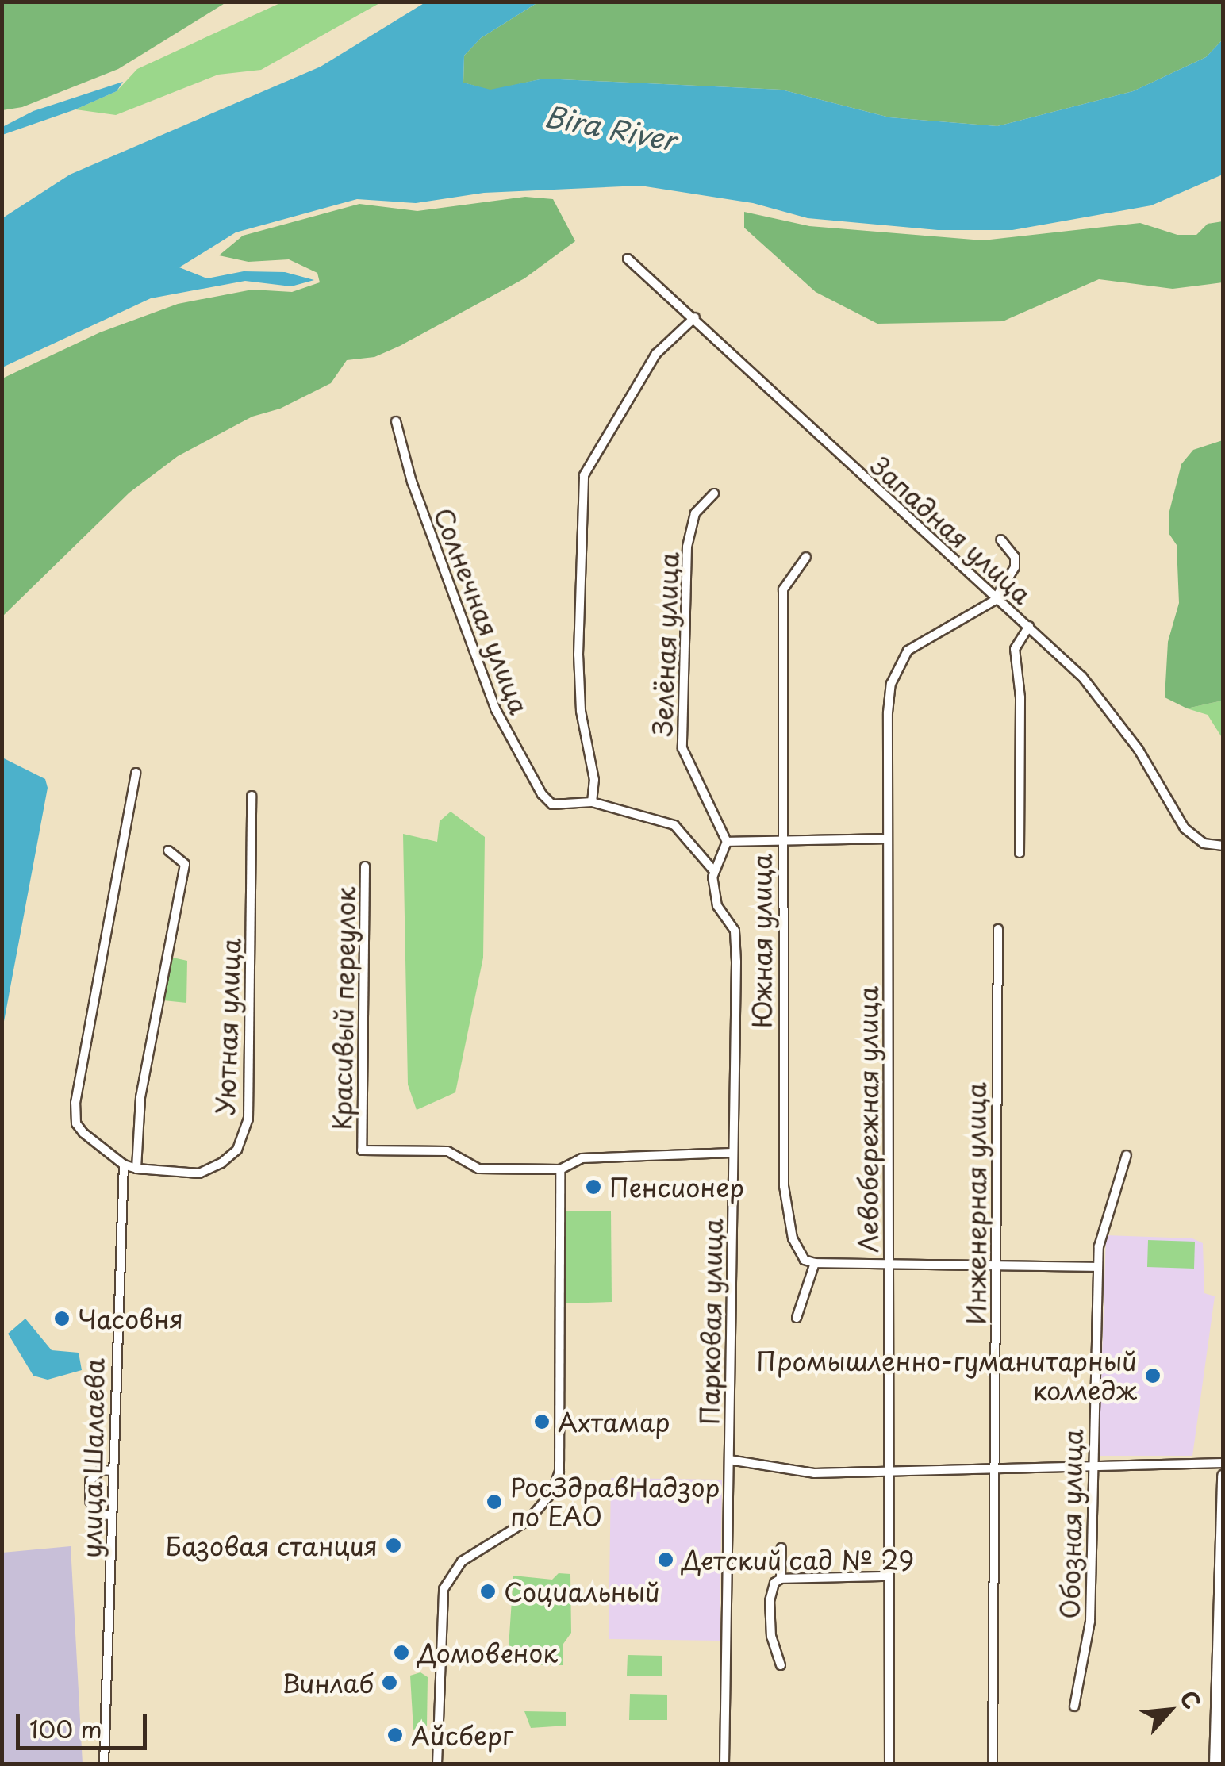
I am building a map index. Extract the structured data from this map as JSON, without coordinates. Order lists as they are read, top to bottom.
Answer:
{
  "streets": {
    "street": [
      "Западная улица",
      "Солнечная улица",
      "Зелёная улица",
      "Южная улица",
      "Красивый переулок",
      "Уютная улица",
      "Левобережная улица",
      "Инженерная улица",
      "Парковая улица",
      "улица Шалаева",
      "Обозная улица"
    ]
  },
  "crossings": [
    ["Западная улица", "Левобережная улица"]
  ],
  "water": ["Bira River"],
  "places": [
    "Пенсионер",
    "Часовня",
    "Промышленно-гуманитарный колледж",
    "Ахтамар",
    "РосЗдравНадзор по ЕАО",
    "Базовая станция",
    "Детский сад № 29",
    "Социальный",
    "Домовенок",
    "Винлаб",
    "Айсберг"
  ],
  "scale_bar": "100 m",
  "north": "top right"
}
